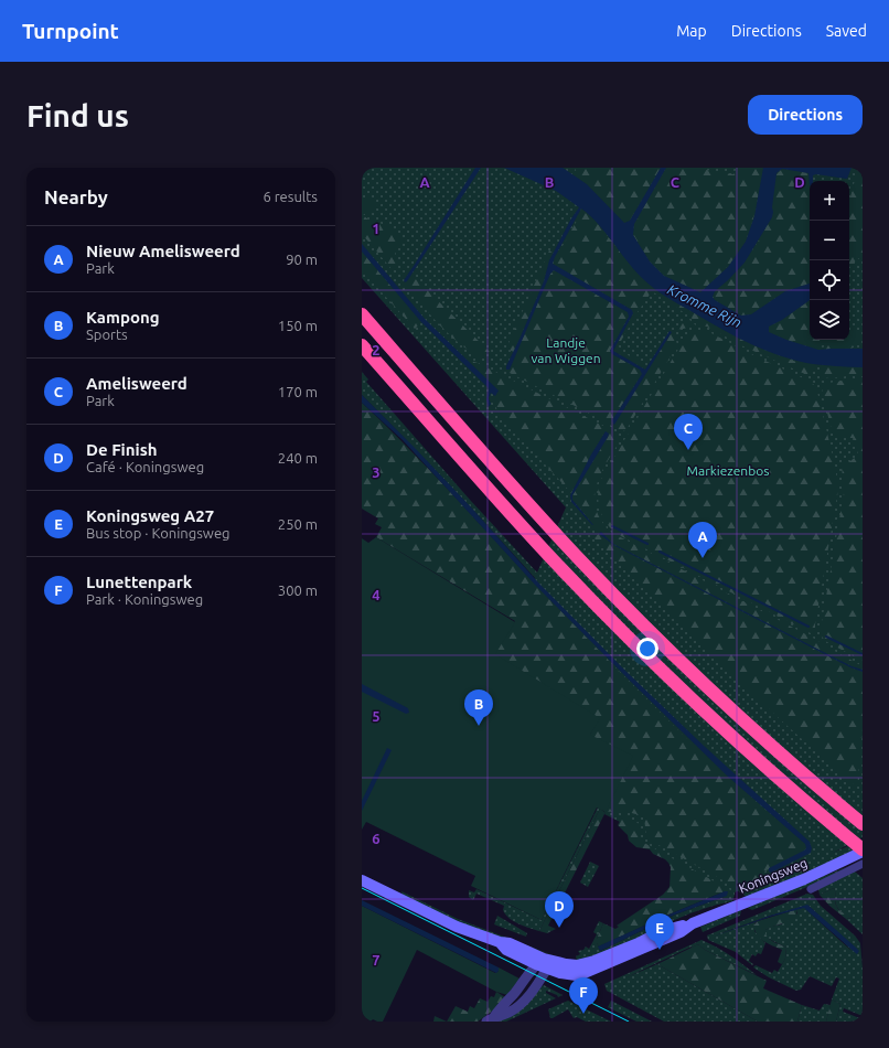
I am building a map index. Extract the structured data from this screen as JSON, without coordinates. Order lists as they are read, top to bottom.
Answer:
{
  "streets": {
    "main road": ["Koningsweg"]
  },
  "water": ["Kromme Rijn"],
  "parks": ["Landje van Wiggen", "Markiezenbos"],
  "page": {
    "header": "Turnpoint",
    "nav": ["Map", "Directions", "Saved"],
    "buttons": "Directions",
    "title": "Find us",
    "heading": ["Nearby", "6 results"],
    "map_buttons": ["+", "−"],
    "list": [
      {
        "mark": "A",
        "name": "Nieuw Amelisweerd",
        "note": "Park",
        "value": "90 m"
      },
      {
        "mark": "B",
        "name": "Kampong",
        "note": "Sports",
        "value": "150 m"
      },
      {
        "mark": "C",
        "name": "Amelisweerd",
        "note": "Park",
        "value": "170 m"
      },
      {
        "mark": "D",
        "name": "De Finish",
        "note": "Café · Koningsweg",
        "value": "240 m"
      },
      {
        "mark": "E",
        "name": "Koningsweg A27",
        "note": "Bus stop · Koningsweg",
        "value": "250 m"
      },
      {
        "mark": "F",
        "name": "Lunettenpark",
        "note": "Park · Koningsweg",
        "value": "300 m"
      }
    ],
    "pins": [
      "C",
      "A",
      "B",
      "D",
      "E",
      "F"
    ]
  },
  "grid": {
    "columns": [
      "A",
      "B",
      "C",
      "D"
    ],
    "rows": [
      "1",
      "2",
      "3",
      "4",
      "5",
      "6",
      "7"
    ]
  }
}
